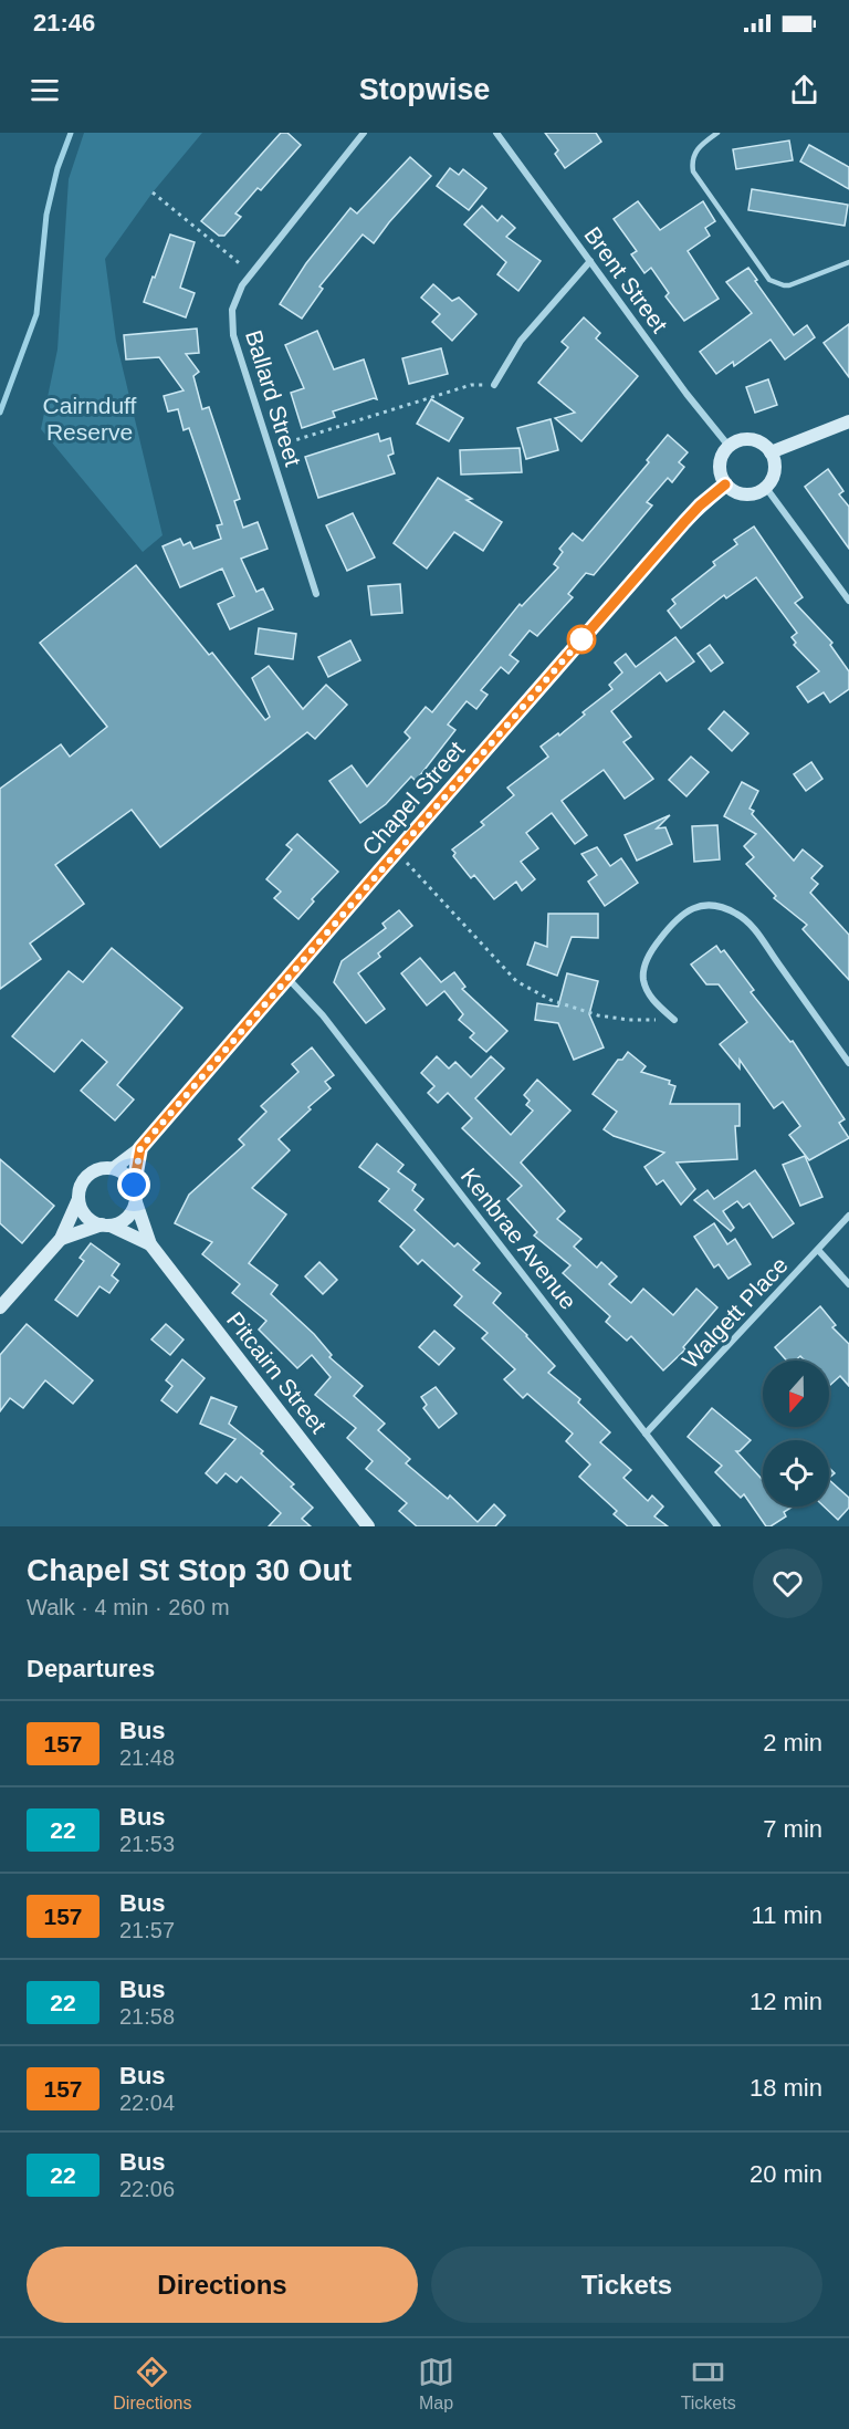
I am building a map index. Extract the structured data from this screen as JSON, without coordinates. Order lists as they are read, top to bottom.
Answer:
{
  "streets": {
    "street": [
      "Brent Street",
      "Ballard Street",
      "Chapel Street",
      "Kenbrae Avenue",
      "Walgett Place",
      "Pitcairn Street"
    ]
  },
  "crossings": [
    ["Brent Street", "Chapel Street"],
    ["Chapel Street", "Kenbrae Avenue"],
    ["Chapel Street", "Pitcairn Street"],
    ["Kenbrae Avenue", "Walgett Place"]
  ],
  "parks": ["Cairnduff Reserve"],
  "lines": ["bus line 157"],
  "north": "bottom",
  "page": {
    "status": "21:46",
    "header": "Stopwise",
    "heading": [
      ["Chapel St Stop 30 Out", "Walk · 4 min · 260 m"],
      "Departures"
    ],
    "list": [
      {
        "mark": "157",
        "name": "Bus",
        "note": "21:48",
        "value": "2 min"
      },
      {
        "mark": "22",
        "name": "Bus",
        "note": "21:53",
        "value": "7 min"
      },
      {
        "mark": "157",
        "name": "Bus",
        "note": "21:57",
        "value": "11 min"
      },
      {
        "mark": "22",
        "name": "Bus",
        "note": "21:58",
        "value": "12 min"
      },
      {
        "mark": "157",
        "name": "Bus",
        "note": "22:04",
        "value": "18 min"
      },
      {
        "mark": "22",
        "name": "Bus",
        "note": "22:06",
        "value": "20 min"
      }
    ],
    "buttons": ["Directions", "Tickets"],
    "tabs": ["Directions", "Map", "Tickets"]
  }
}
